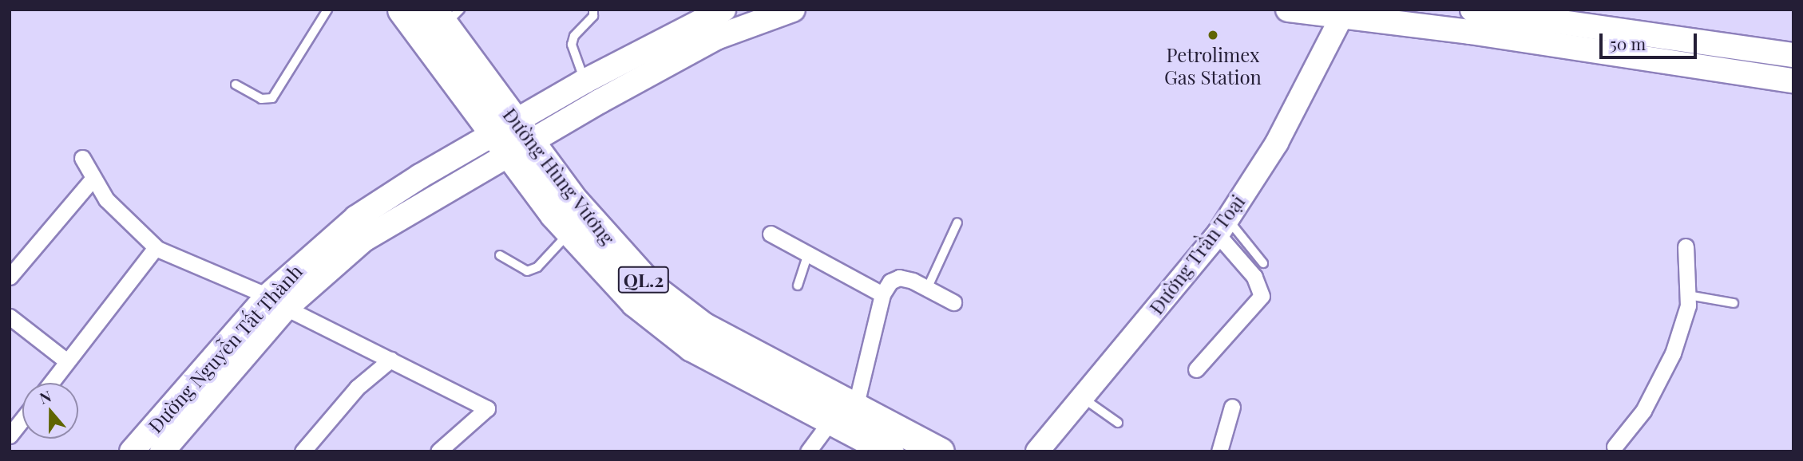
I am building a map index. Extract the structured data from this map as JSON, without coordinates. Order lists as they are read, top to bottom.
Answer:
{
  "streets": {
    "highway": ["Đường Hùng Vương", "QL.2"],
    "main road": ["Đường Nguyễn Tất Thành"],
    "street": ["Đường Trần Toại"]
  },
  "crossings": [
    ["Đường Hùng Vương", "Đường Nguyễn Tất Thành"]
  ],
  "places": ["Petrolimex Gas Station"],
  "scale_bar": "50 m",
  "north": "top"
}
